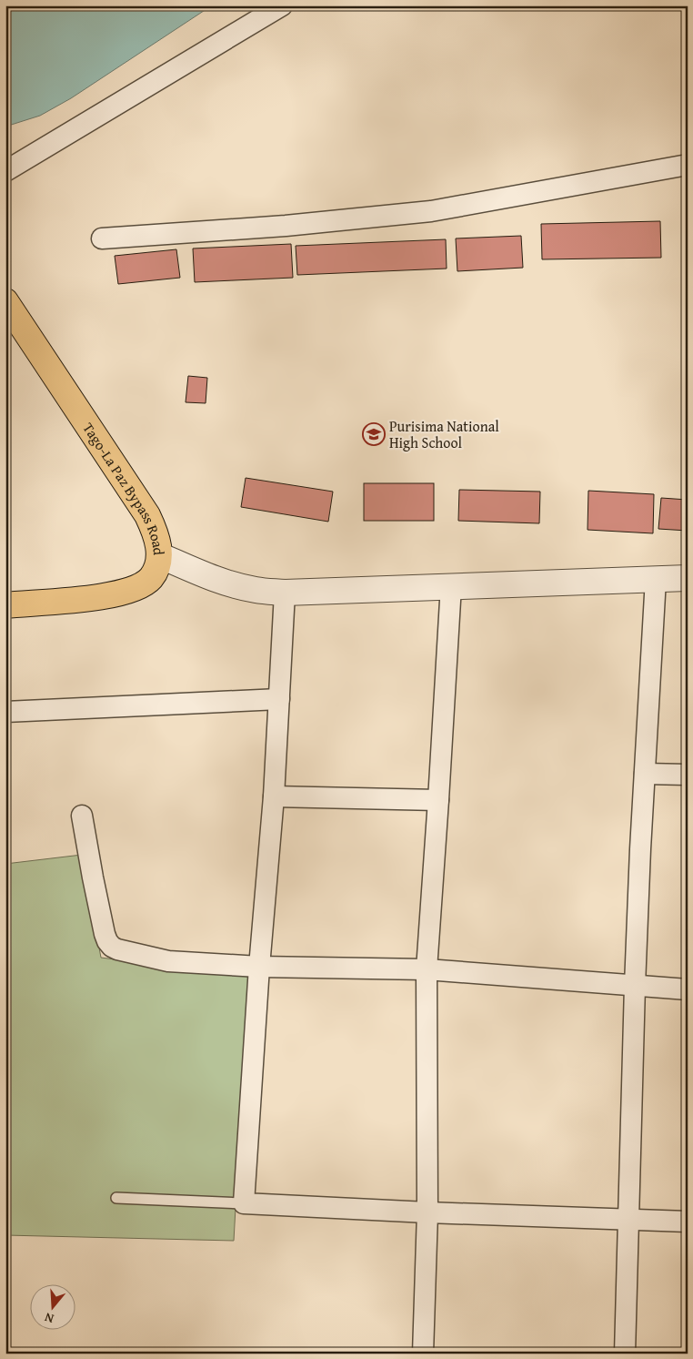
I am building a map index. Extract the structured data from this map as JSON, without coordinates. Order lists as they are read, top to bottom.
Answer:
{
  "streets": {
    "highway": ["Tago-La Paz Bypass Road"]
  },
  "places": {
    "school or university": ["Purisima National High School"]
  },
  "north": "bottom"
}
